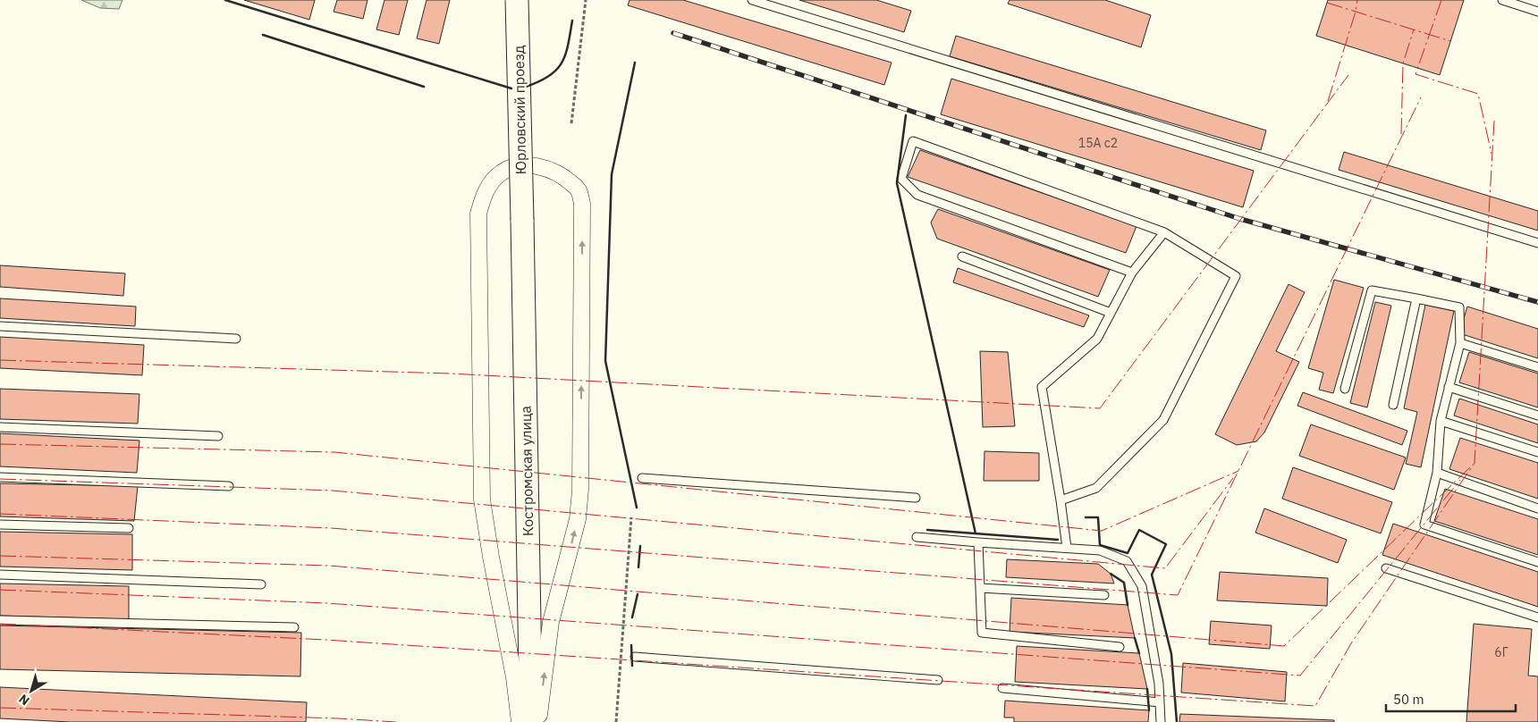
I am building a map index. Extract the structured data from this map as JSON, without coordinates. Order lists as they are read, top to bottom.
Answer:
{
  "streets": {
    "main road": ["Юрловский проезд", "Костромская улица"]
  },
  "crossings": [
    ["Юрловский проезд", "Костромская улица"]
  ],
  "house_numbers": ["15А с2", "6Г"],
  "scale_bar": "50 m",
  "north": "bottom left"
}
